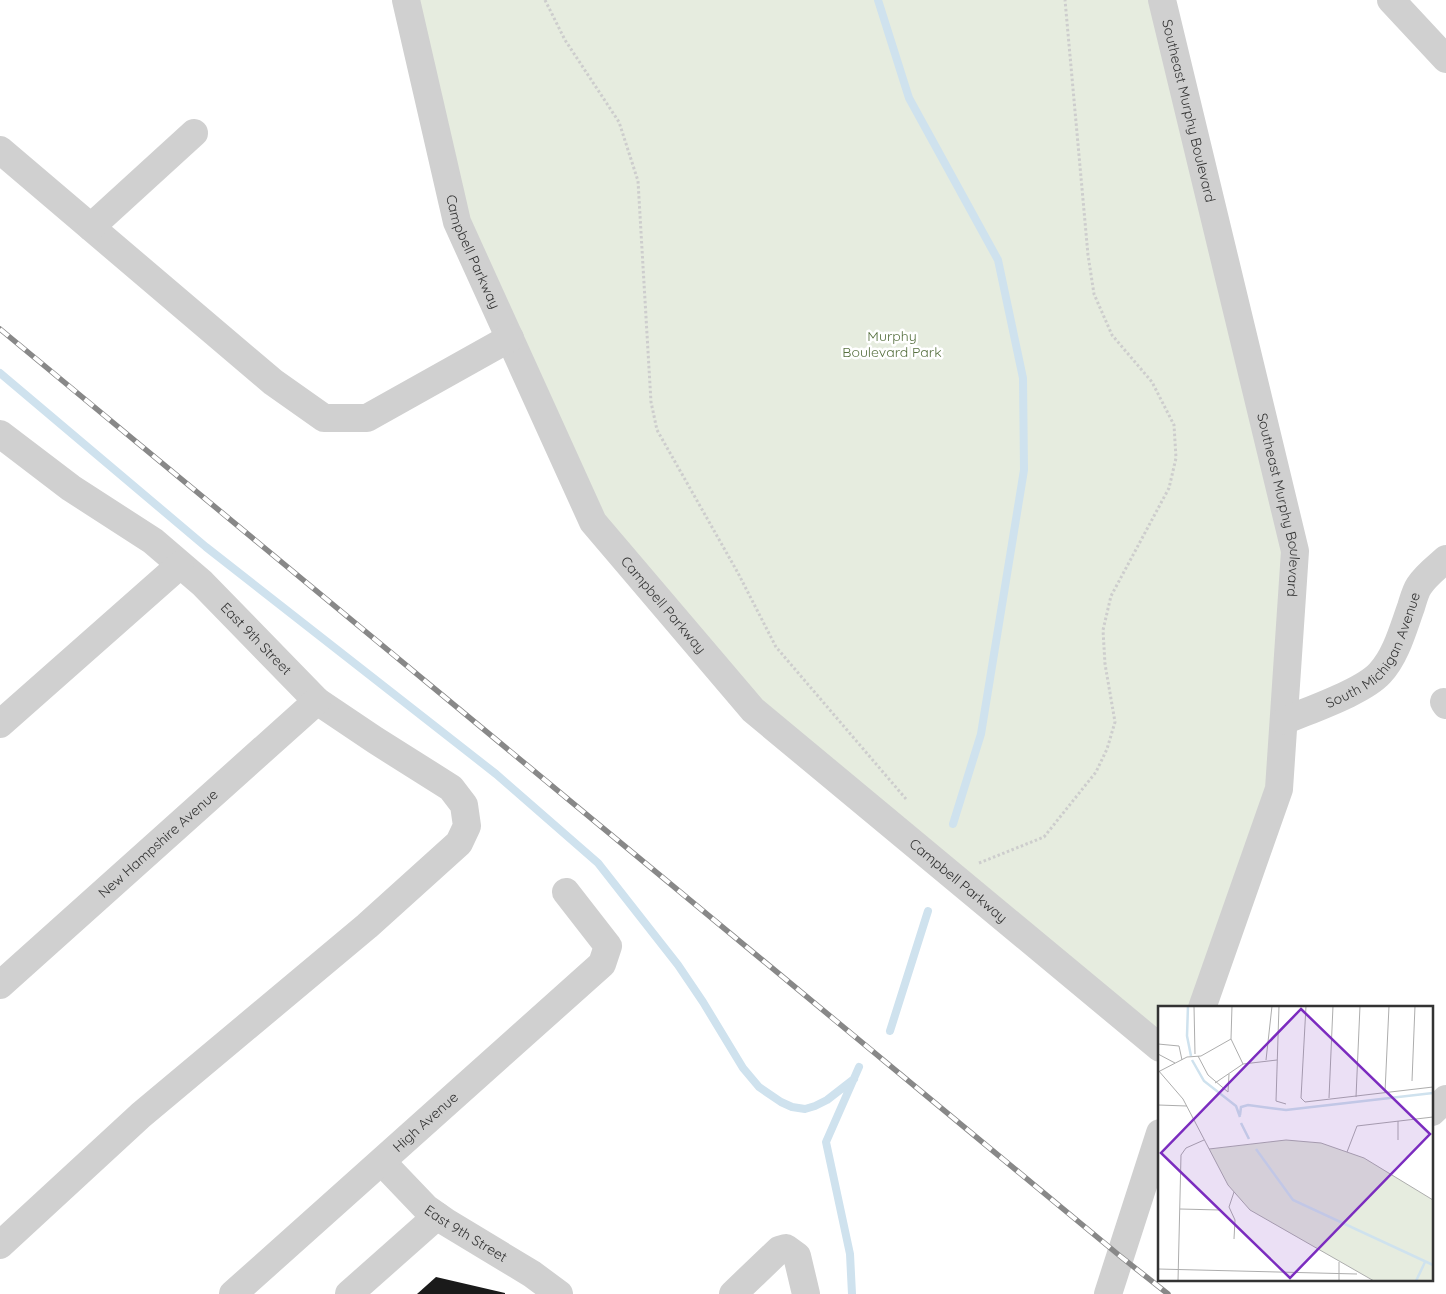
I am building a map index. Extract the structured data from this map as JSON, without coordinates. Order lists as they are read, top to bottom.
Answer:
{
  "streets": {
    "street": [
      "Southeast Murphy Boulevard",
      "Campbell Parkway",
      "East 9th Street",
      "South Michigan Avenue",
      "New Hampshire Avenue",
      "High Avenue"
    ]
  },
  "crossings": [
    ["Southeast Murphy Boulevard", "South Michigan Avenue"],
    ["East 9th Street", "New Hampshire Avenue"],
    ["East 9th Street", "High Avenue"]
  ],
  "parks": ["Murphy Boulevard Park"]
}
